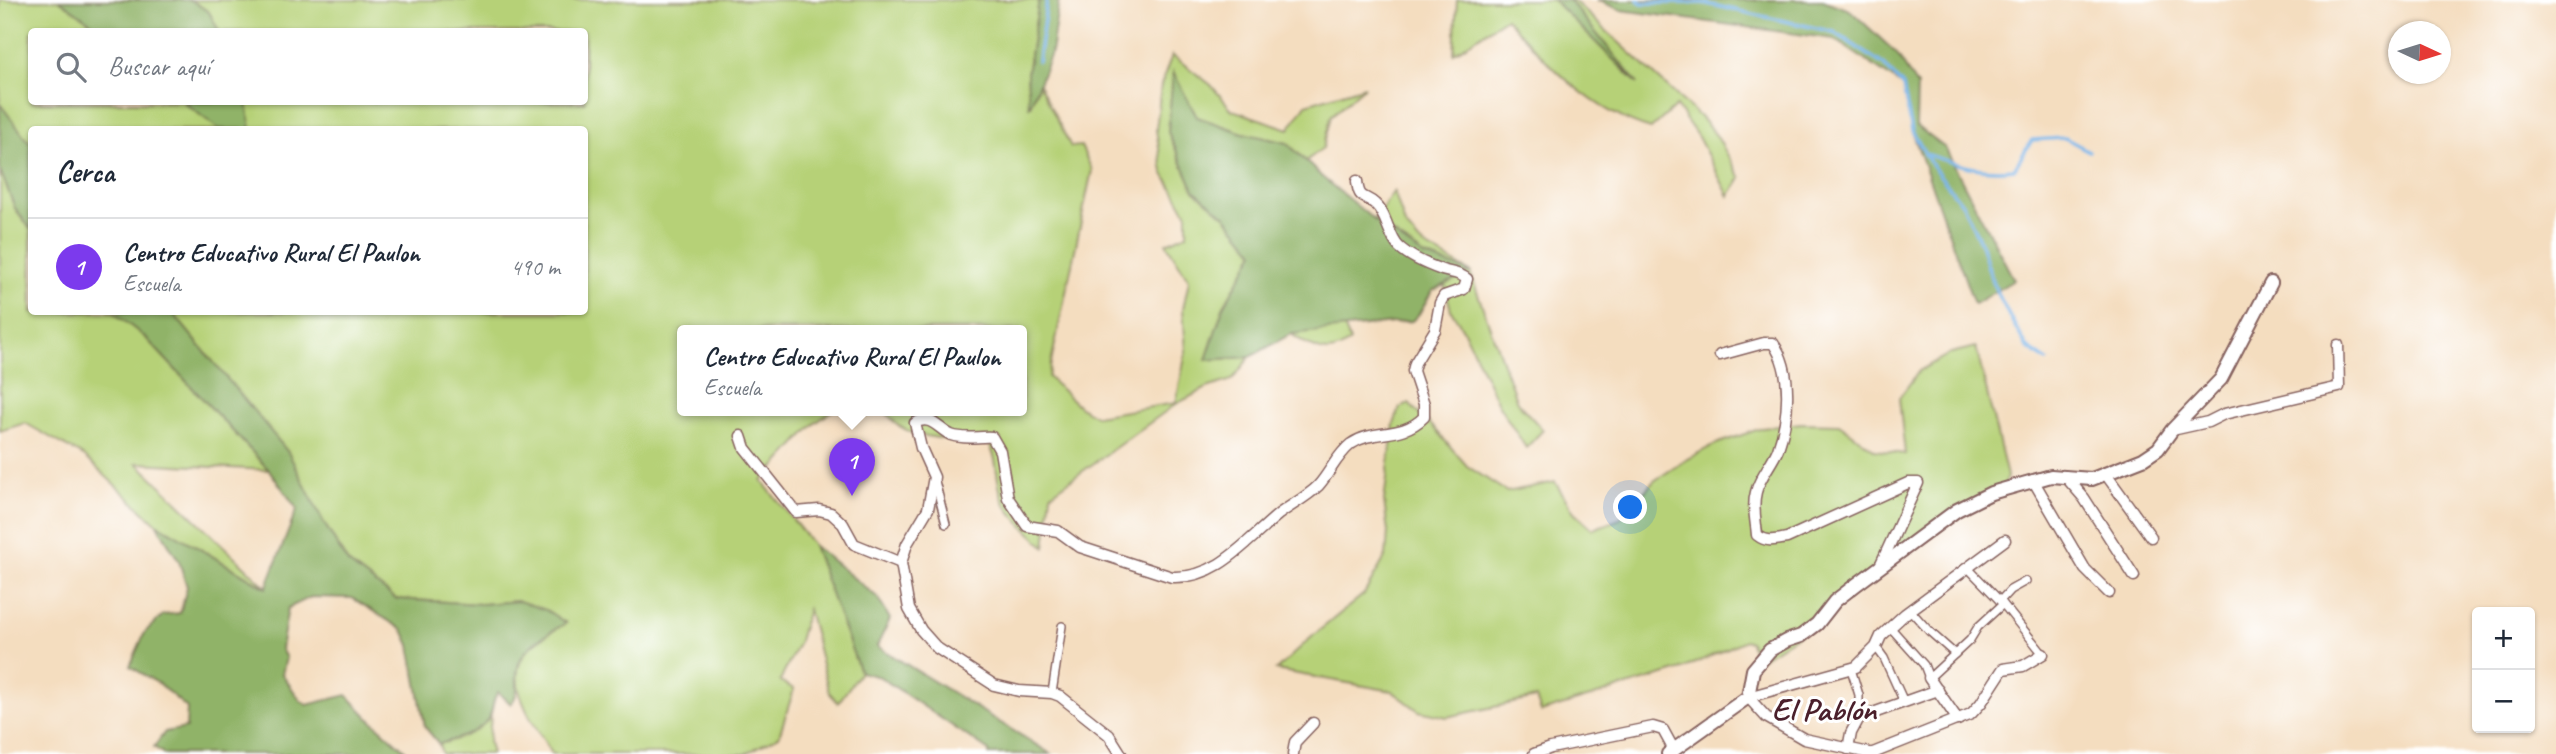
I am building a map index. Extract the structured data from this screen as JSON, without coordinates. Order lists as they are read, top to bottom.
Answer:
{
  "districts": ["El Pablón"],
  "north": "right",
  "page": {
    "search": "Buscar aquí",
    "heading": "Cerca",
    "list": [
      {
        "mark": "1",
        "name": "Centro Educativo Rural El Paulon",
        "note": "Escuela",
        "value": "490 m"
      }
    ],
    "popup": ["Centro Educativo Rural El Paulon", "Escuela"],
    "pins": "1",
    "map_buttons": ["+", "−"]
  }
}
